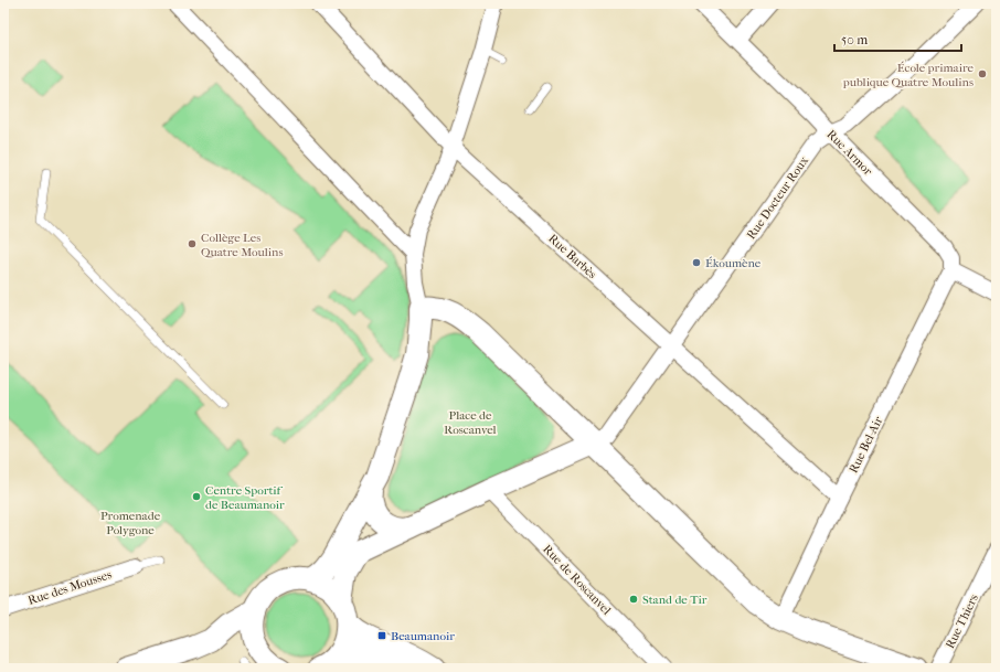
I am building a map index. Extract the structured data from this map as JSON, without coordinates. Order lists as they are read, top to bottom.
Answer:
{
  "streets": {
    "street": [
      "Rue Armor",
      "Rue Docteur Roux",
      "Rue Barbès",
      "Rue Bel-Air",
      "Rue de Roscanvel",
      "Rue des Mousses",
      "Rue Thiers"
    ]
  },
  "crossings": [
    ["Rue Armor", "Rue Docteur Roux"],
    ["Rue Armor", "Rue Bel-Air"],
    ["Rue Docteur Roux", "Rue Barbès"],
    ["Rue Barbès", "Rue Bel-Air"]
  ],
  "parks": ["Place de Roscanvel", "Promenade Polygone"],
  "places": {
    "other": [
      "École primaire publique Quatre Moulins",
      "Collège Les Quatre Moulins",
      "Ékoumène",
      "Centre Sportif de Beaumanoir",
      "Stand de Tir"
    ],
    "transit": ["Beaumanoir"]
  },
  "scale_bar": "50 m"
}
